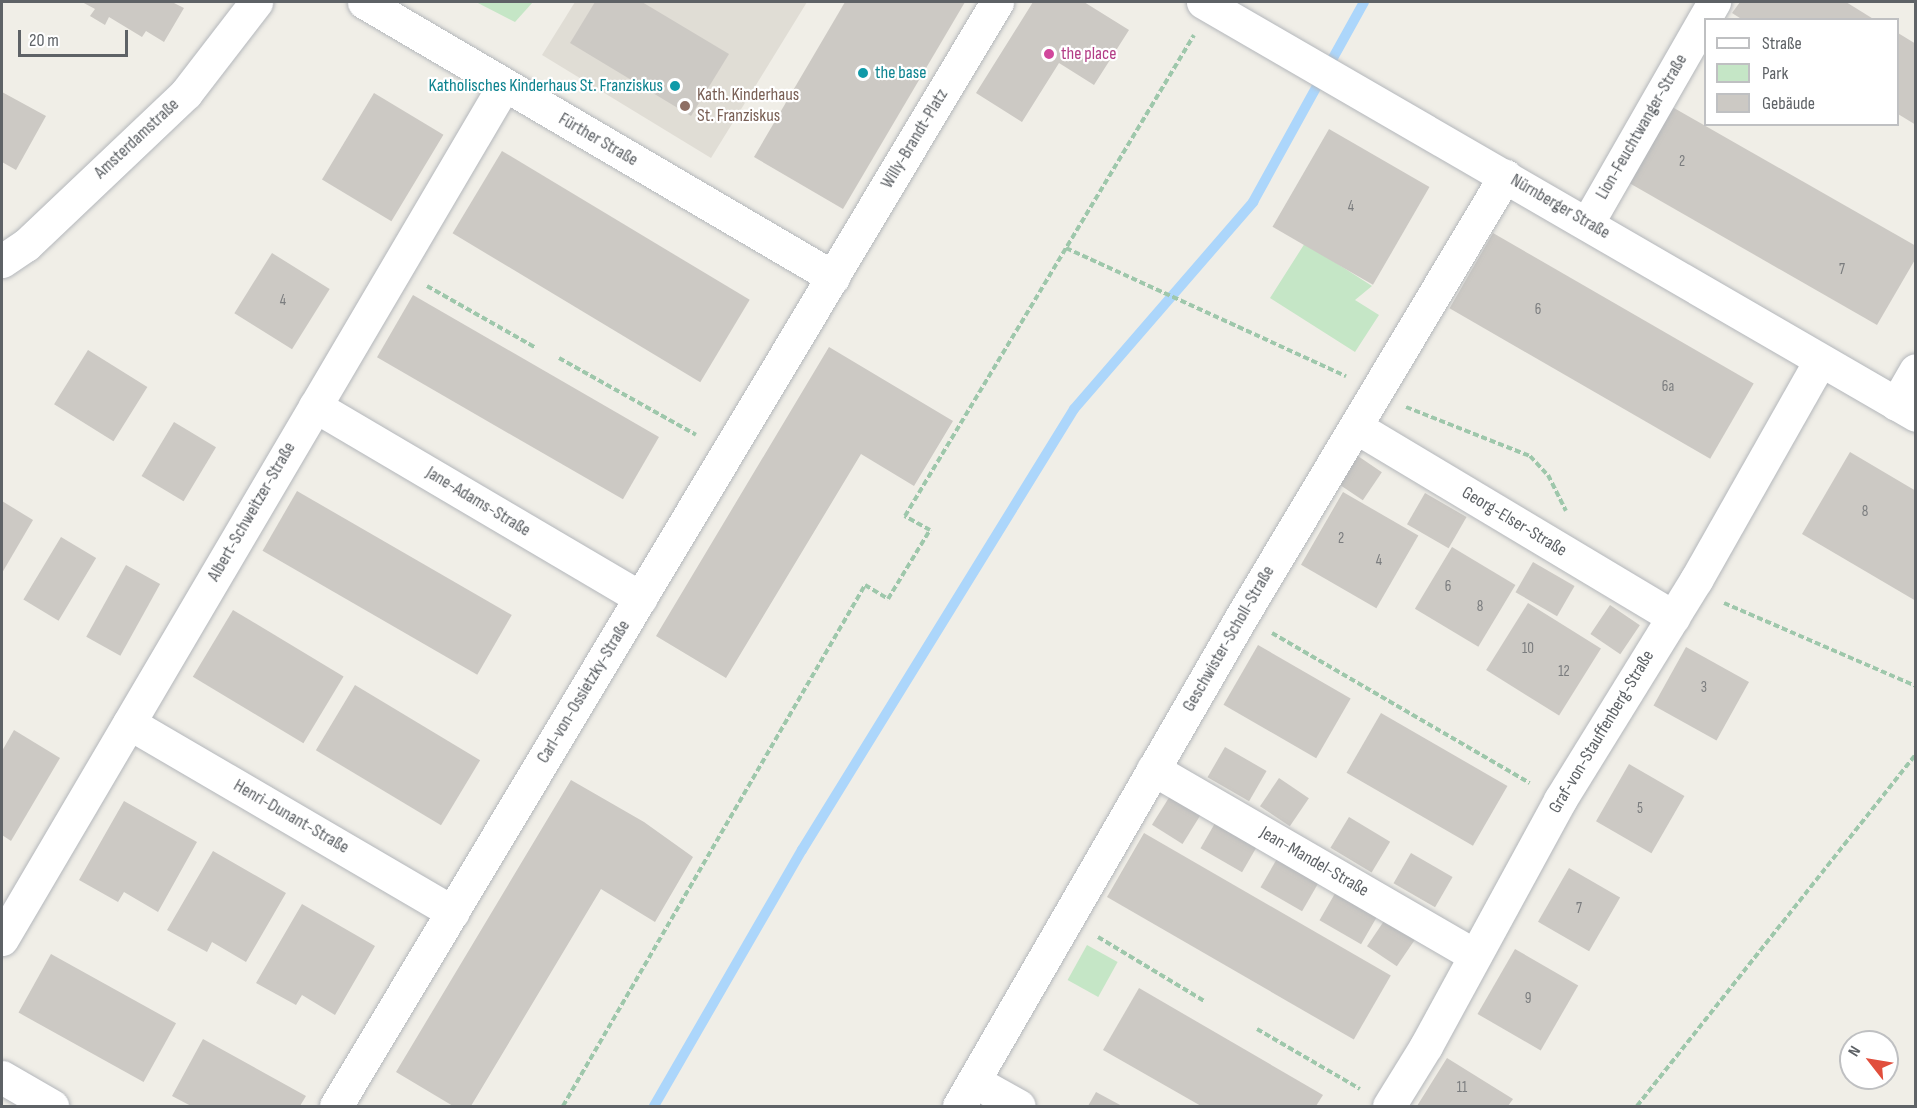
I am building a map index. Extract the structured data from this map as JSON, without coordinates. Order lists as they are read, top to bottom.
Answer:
{
  "streets": {
    "street": [
      "Lion-Feuchtwanger-Straße",
      "Amsterdamstraße",
      "Willy-Brandt-Platz",
      "Fürther Straße",
      "Nürnberger Straße",
      "Jane-Adams-Straße",
      "Albert-Schweitzer-Straße",
      "Georg-Elser-Straße",
      "Geschwister-Scholl-Straße",
      "Carl-von-Ossietzky-Straße",
      "Graf-von-Stauffenberg-Straße",
      "Henri-Dunant-Straße",
      "Jean-Mandel-Straße"
    ]
  },
  "crossings": [
    ["Lion-Feuchtwanger-Straße", "Nürnberger Straße"],
    ["Willy-Brandt-Platz", "Fürther Straße"],
    ["Willy-Brandt-Platz", "Carl-von-Ossietzky-Straße"],
    ["Fürther Straße", "Albert-Schweitzer-Straße"],
    ["Fürther Straße", "Carl-von-Ossietzky-Straße"],
    ["Nürnberger Straße", "Geschwister-Scholl-Straße"],
    ["Nürnberger Straße", "Graf-von-Stauffenberg-Straße"],
    ["Jane-Adams-Straße", "Albert-Schweitzer-Straße"],
    ["Jane-Adams-Straße", "Carl-von-Ossietzky-Straße"],
    ["Albert-Schweitzer-Straße", "Henri-Dunant-Straße"],
    ["Georg-Elser-Straße", "Geschwister-Scholl-Straße"],
    ["Georg-Elser-Straße", "Graf-von-Stauffenberg-Straße"],
    ["Geschwister-Scholl-Straße", "Jean-Mandel-Straße"],
    ["Carl-von-Ossietzky-Straße", "Henri-Dunant-Straße"],
    ["Graf-von-Stauffenberg-Straße", "Jean-Mandel-Straße"]
  ],
  "places": [
    "the place",
    "the base",
    "Katholisches Kinderhaus St. Franziskus",
    "Kath. Kinderhaus St. Franziskus"
  ],
  "house_numbers": [
    "2",
    "4",
    "7",
    "4",
    "6",
    "6a",
    "8",
    "2",
    "4",
    "6",
    "8",
    "10",
    "12",
    "3",
    "5",
    "7",
    "9",
    "11"
  ],
  "legend": ["Straße", "Park", "Gebäude"],
  "scale_bar": "20 m",
  "north": "top left"
}
